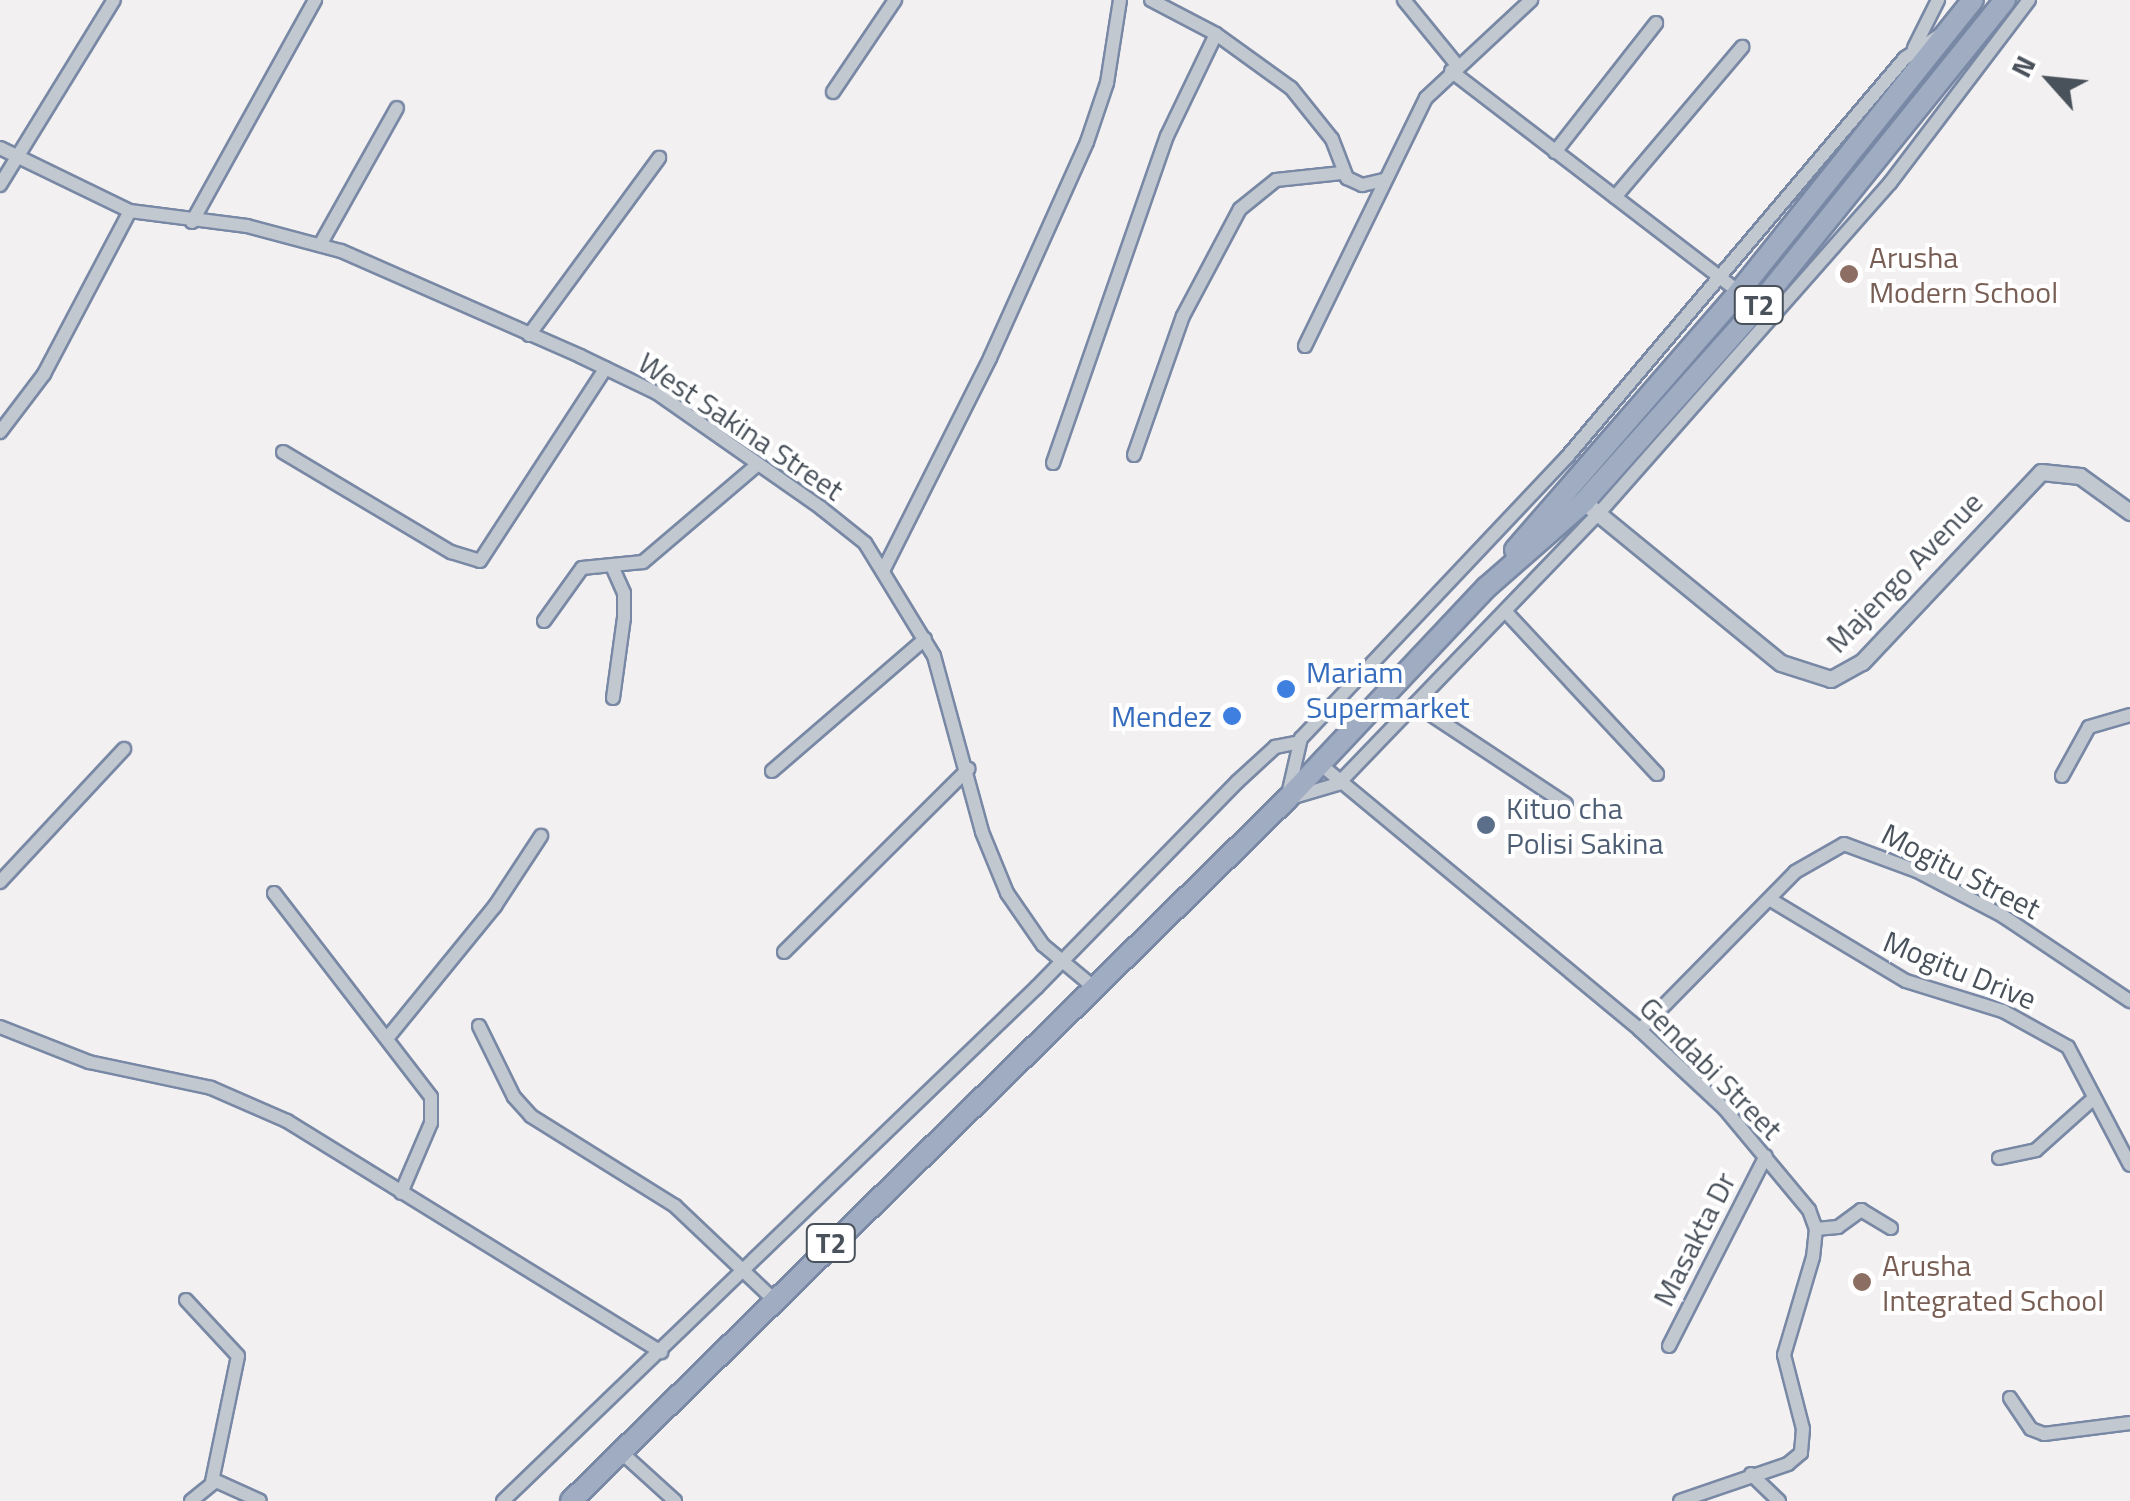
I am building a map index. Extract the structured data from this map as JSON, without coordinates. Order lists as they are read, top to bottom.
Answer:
{
  "streets": {
    "highway": ["T2"],
    "street": [
      "West Sakina Street",
      "Majengo Avenue",
      "Mogitu Street",
      "Mogitu Drive",
      "Gendabi Street",
      "Masakta Dr"
    ]
  },
  "crossings": [
    ["T2", "West Sakina Street"],
    ["T2", "Majengo Avenue"],
    ["T2", "Gendabi Street"],
    ["Mogitu Street", "Mogitu Drive"],
    ["Mogitu Street", "Gendabi Street"],
    ["Gendabi Street", "Masakta Dr"]
  ],
  "places": [
    "Arusha Modern School",
    "Mariam Supermarket",
    "Mendez",
    "Kituo cha Polisi Sakina",
    "Arusha Integrated School"
  ],
  "north": "top left"
}
